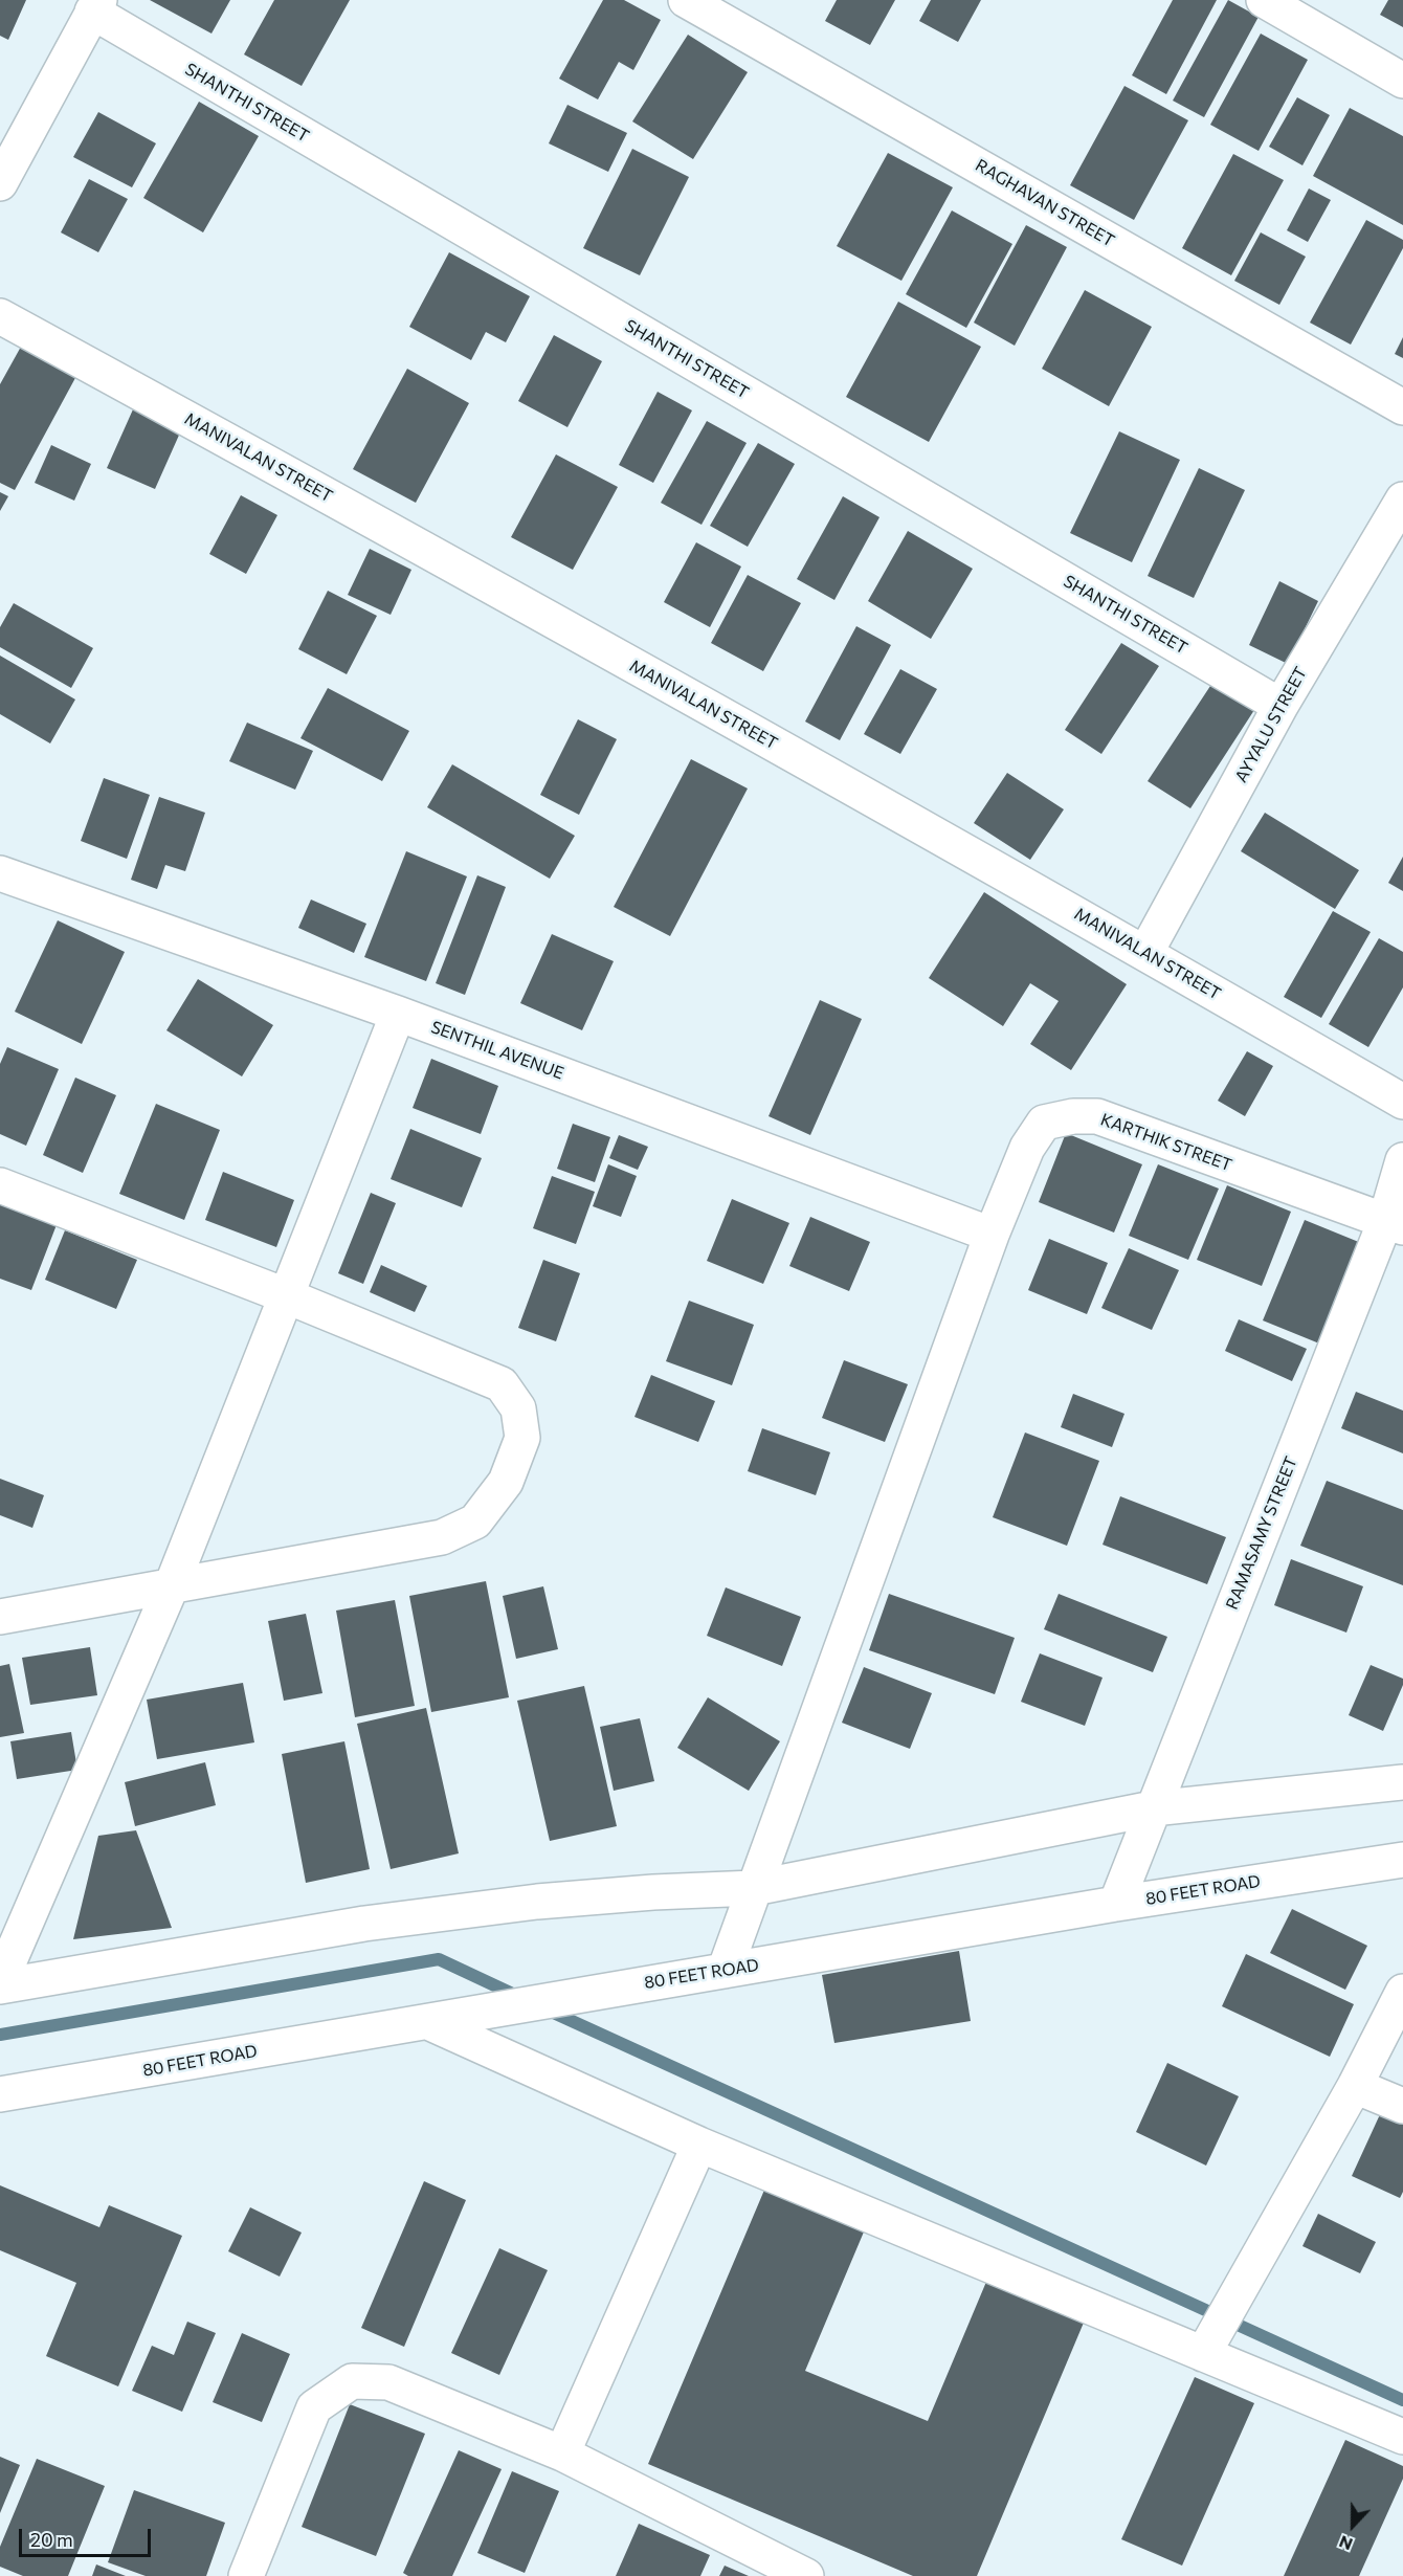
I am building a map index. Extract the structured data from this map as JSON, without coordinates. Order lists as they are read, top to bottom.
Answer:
{
  "streets": {
    "street": [
      "SHANTHI STREET",
      "RAGHAVAN STREET",
      "MANIVALAN STREET",
      "AYYALU STREET",
      "SENTHIL AVENUE",
      "KARTHIK STREET",
      "RAMASAMY STREET",
      "80 FEET ROAD"
    ]
  },
  "crossings": [
    ["SHANTHI STREET", "AYYALU STREET"],
    ["MANIVALAN STREET", "AYYALU STREET"],
    ["SENTHIL AVENUE", "KARTHIK STREET"],
    ["KARTHIK STREET", "RAMASAMY STREET"],
    ["RAMASAMY STREET", "80 FEET ROAD"]
  ],
  "scale_bar": "20 m",
  "north": "bottom"
}
